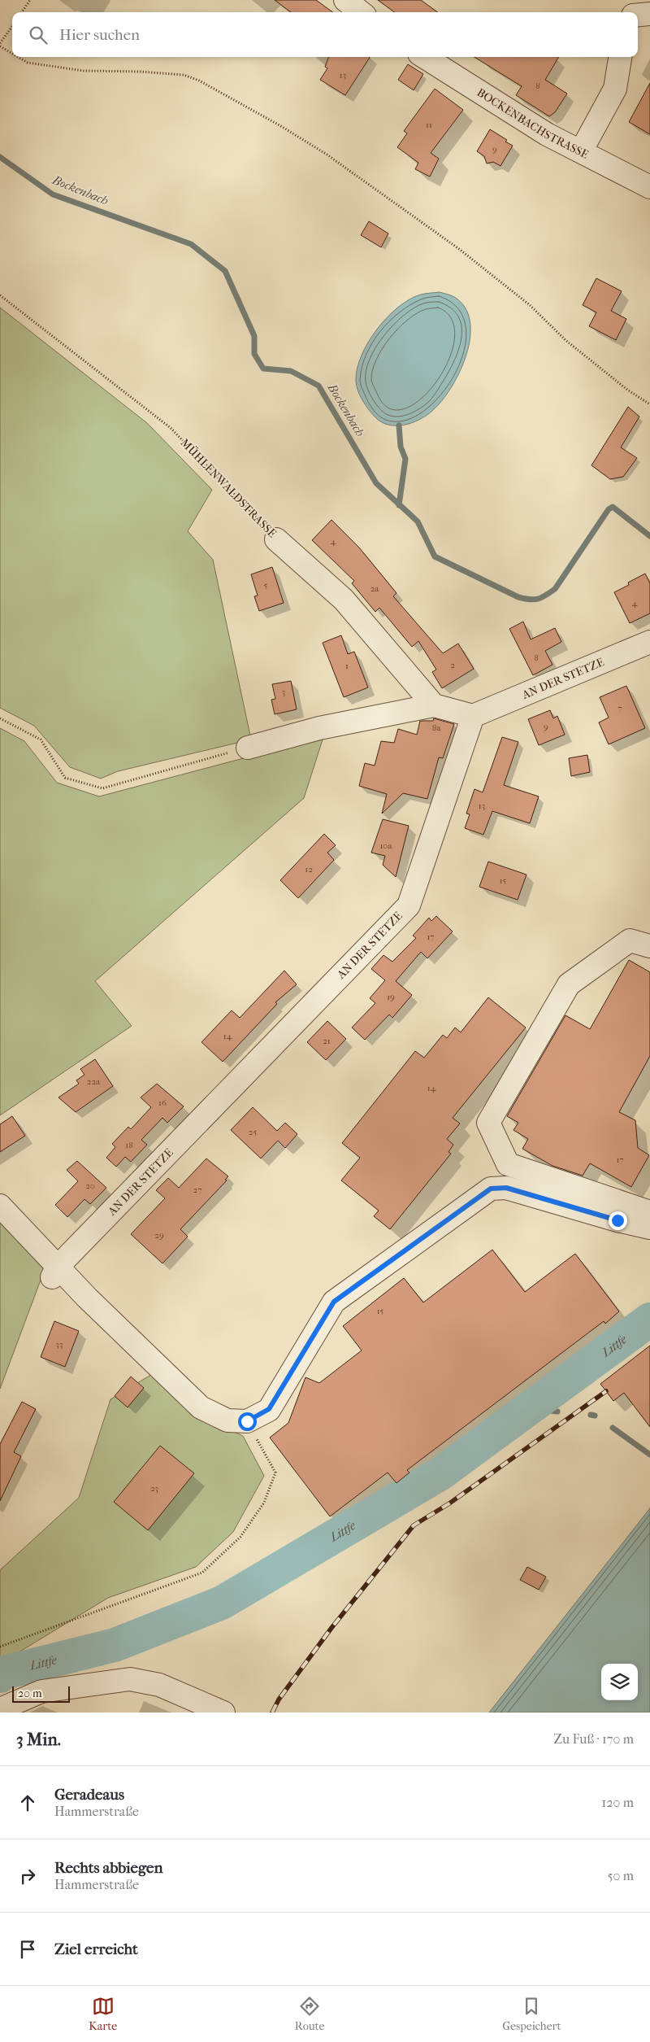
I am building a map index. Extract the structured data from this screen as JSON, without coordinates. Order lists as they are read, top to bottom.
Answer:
{
  "streets": {
    "street": ["BOCKENBACHSTRASSE", "MÜHLENWALDSTRASSE", "AN DER STETZE"]
  },
  "water": ["Bockenbach", "Littfe"],
  "house_numbers": [
    "13",
    "8",
    "11",
    "9",
    "4",
    "5",
    "2a",
    "4",
    "8",
    "2",
    "1",
    "3",
    "7",
    "9",
    "8a",
    "13",
    "10a",
    "12",
    "15",
    "17",
    "19",
    "14",
    "21",
    "22a",
    "14",
    "16",
    "25",
    "18",
    "17",
    "20",
    "27",
    "29",
    "15",
    "33",
    "23"
  ],
  "scale_bar": "20 m",
  "page": {
    "search": "Hier suchen",
    "scale": "20 m",
    "heading": ["3 Min.", "Zu Fuß · 170 m"],
    "list": [
      ["Geradeaus", "Hammerstraße", "120 m"],
      ["Rechts abbiegen", "Hammerstraße", "50 m"],
      "Ziel erreicht"
    ],
    "nav": ["Karte", "Route", "Gespeichert"]
  }
}
